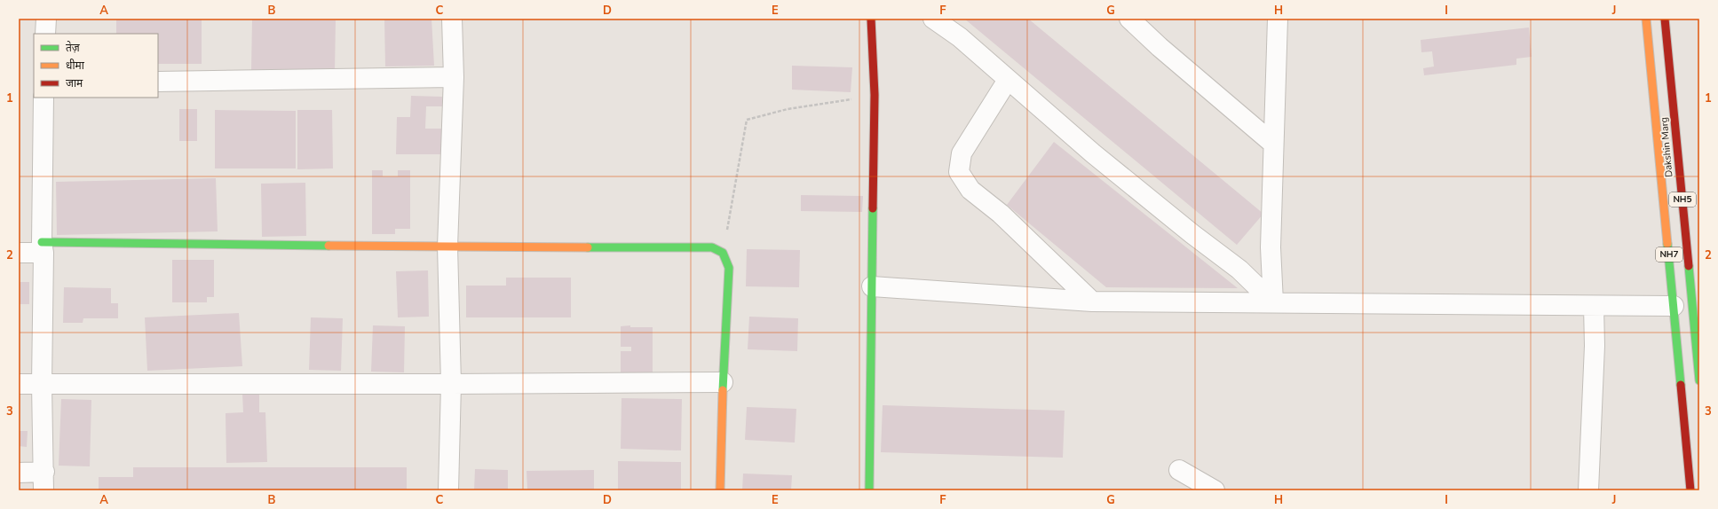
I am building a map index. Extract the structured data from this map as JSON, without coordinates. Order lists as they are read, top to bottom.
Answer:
{
  "streets": {
    "main road": ["Dakshin Marg", "NH5", "NH7"]
  },
  "legend": ["तेज़", "धीमा", "जाम"],
  "grid": {
    "columns": [
      "A",
      "B",
      "C",
      "D",
      "E",
      "F",
      "G",
      "H",
      "I",
      "J"
    ],
    "rows": ["1", "2", "3"]
  }
}
